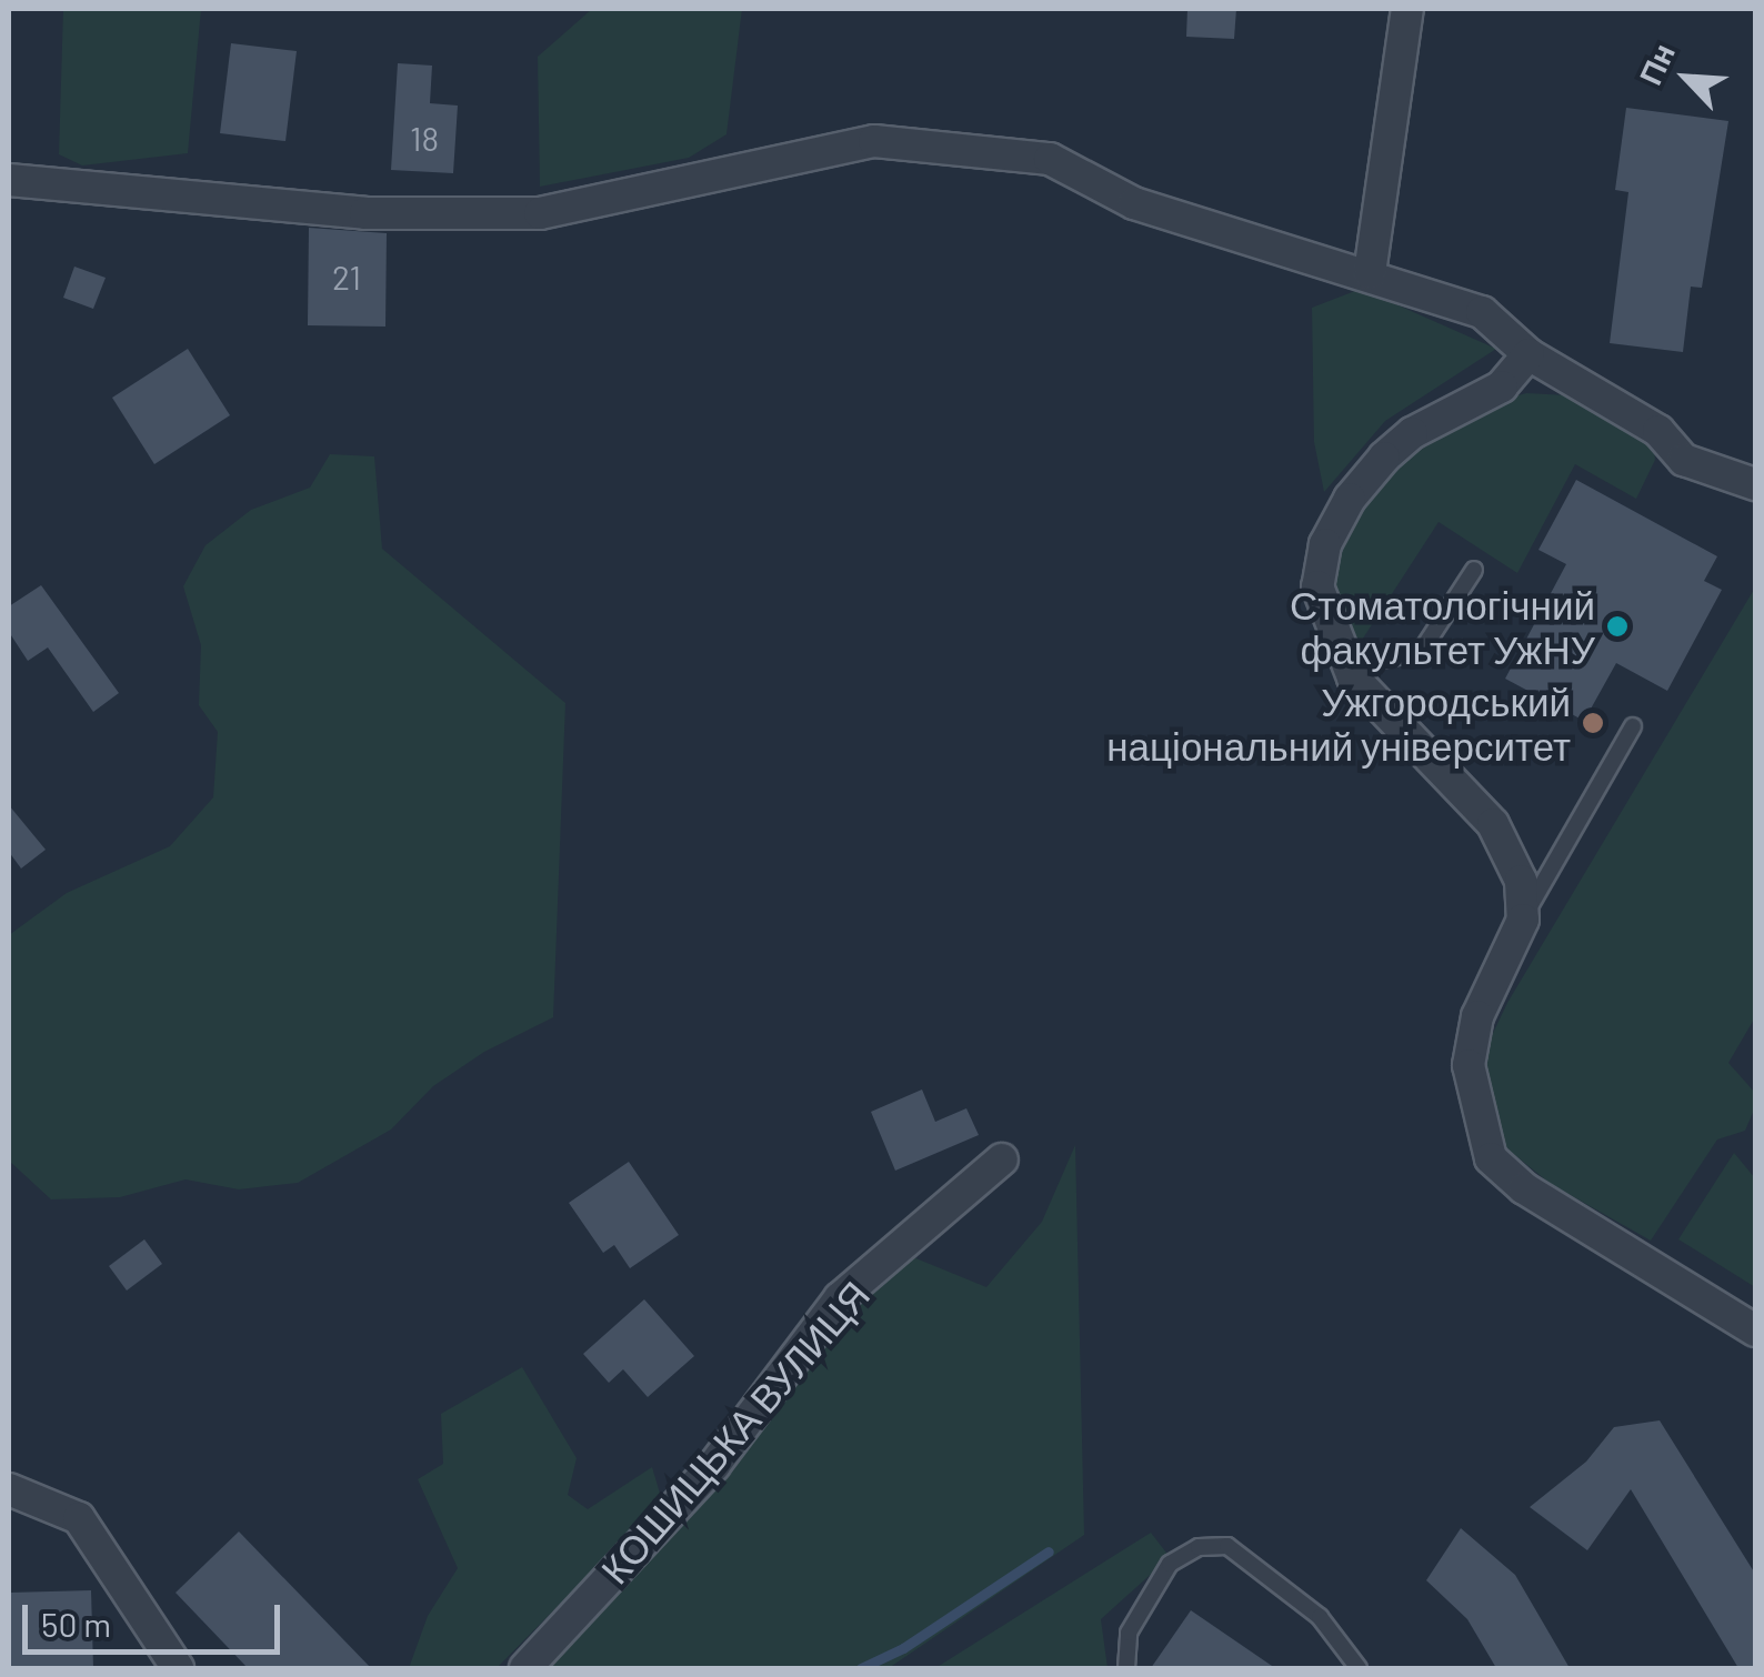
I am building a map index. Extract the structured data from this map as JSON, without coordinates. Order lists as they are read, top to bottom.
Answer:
{
  "streets": {
    "street": ["КОШИЦЬКА ВУЛИЦЯ"]
  },
  "places": ["Стоматологічний факультет УжНУ", "Ужгородський національний університет"],
  "house_numbers": ["18", "21"],
  "scale_bar": "50 m",
  "north": "top left"
}
